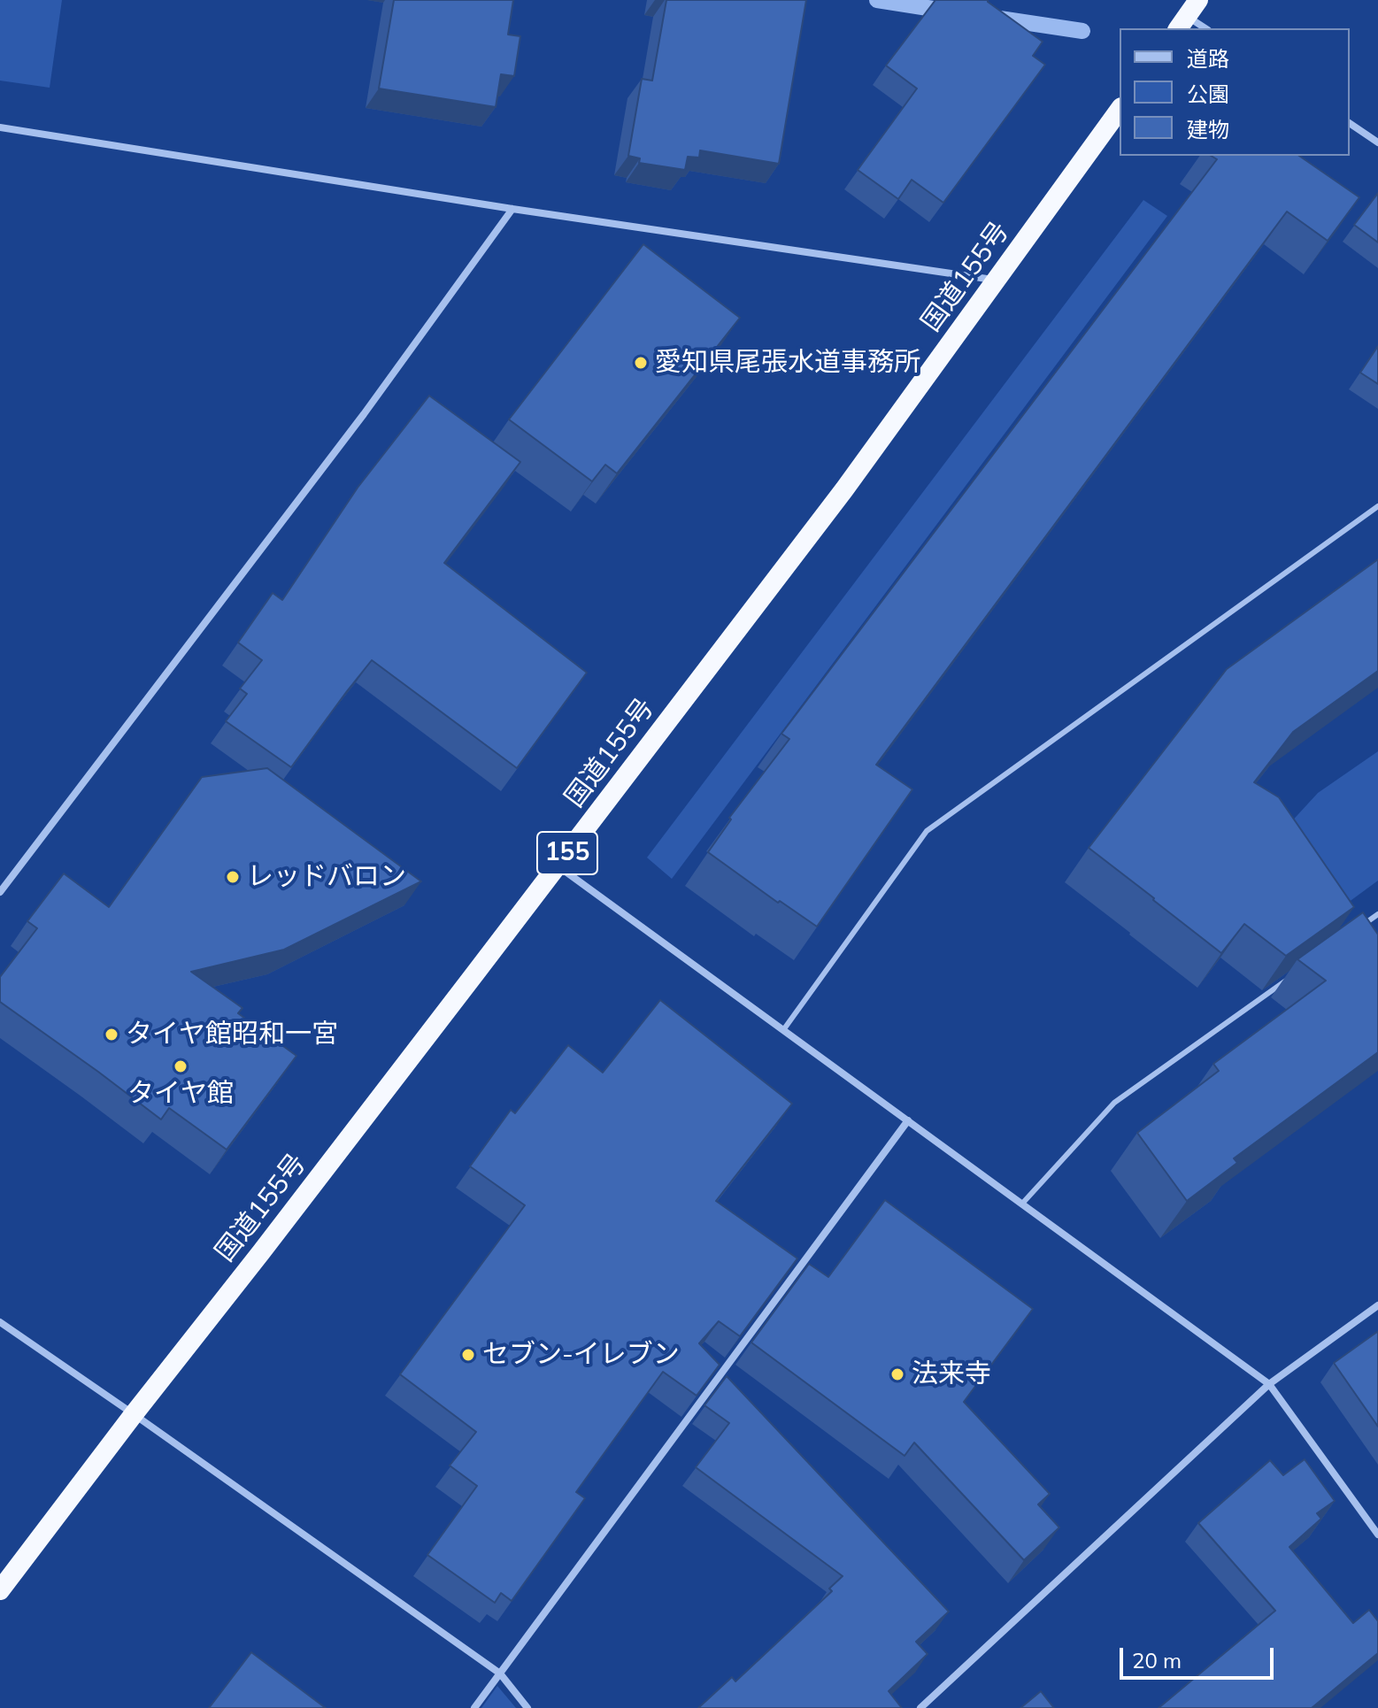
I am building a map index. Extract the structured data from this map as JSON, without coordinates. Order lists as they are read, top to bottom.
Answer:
{
  "streets": {
    "highway": ["国道155号", "155"]
  },
  "places": [
    "愛知県尾張水道事務所",
    "レッドバロン",
    "タイヤ館昭和一宮",
    "タイヤ館",
    "セブン-イレブン",
    "法来寺"
  ],
  "legend": ["道路", "公園", "建物"],
  "scale_bar": "20 m"
}
